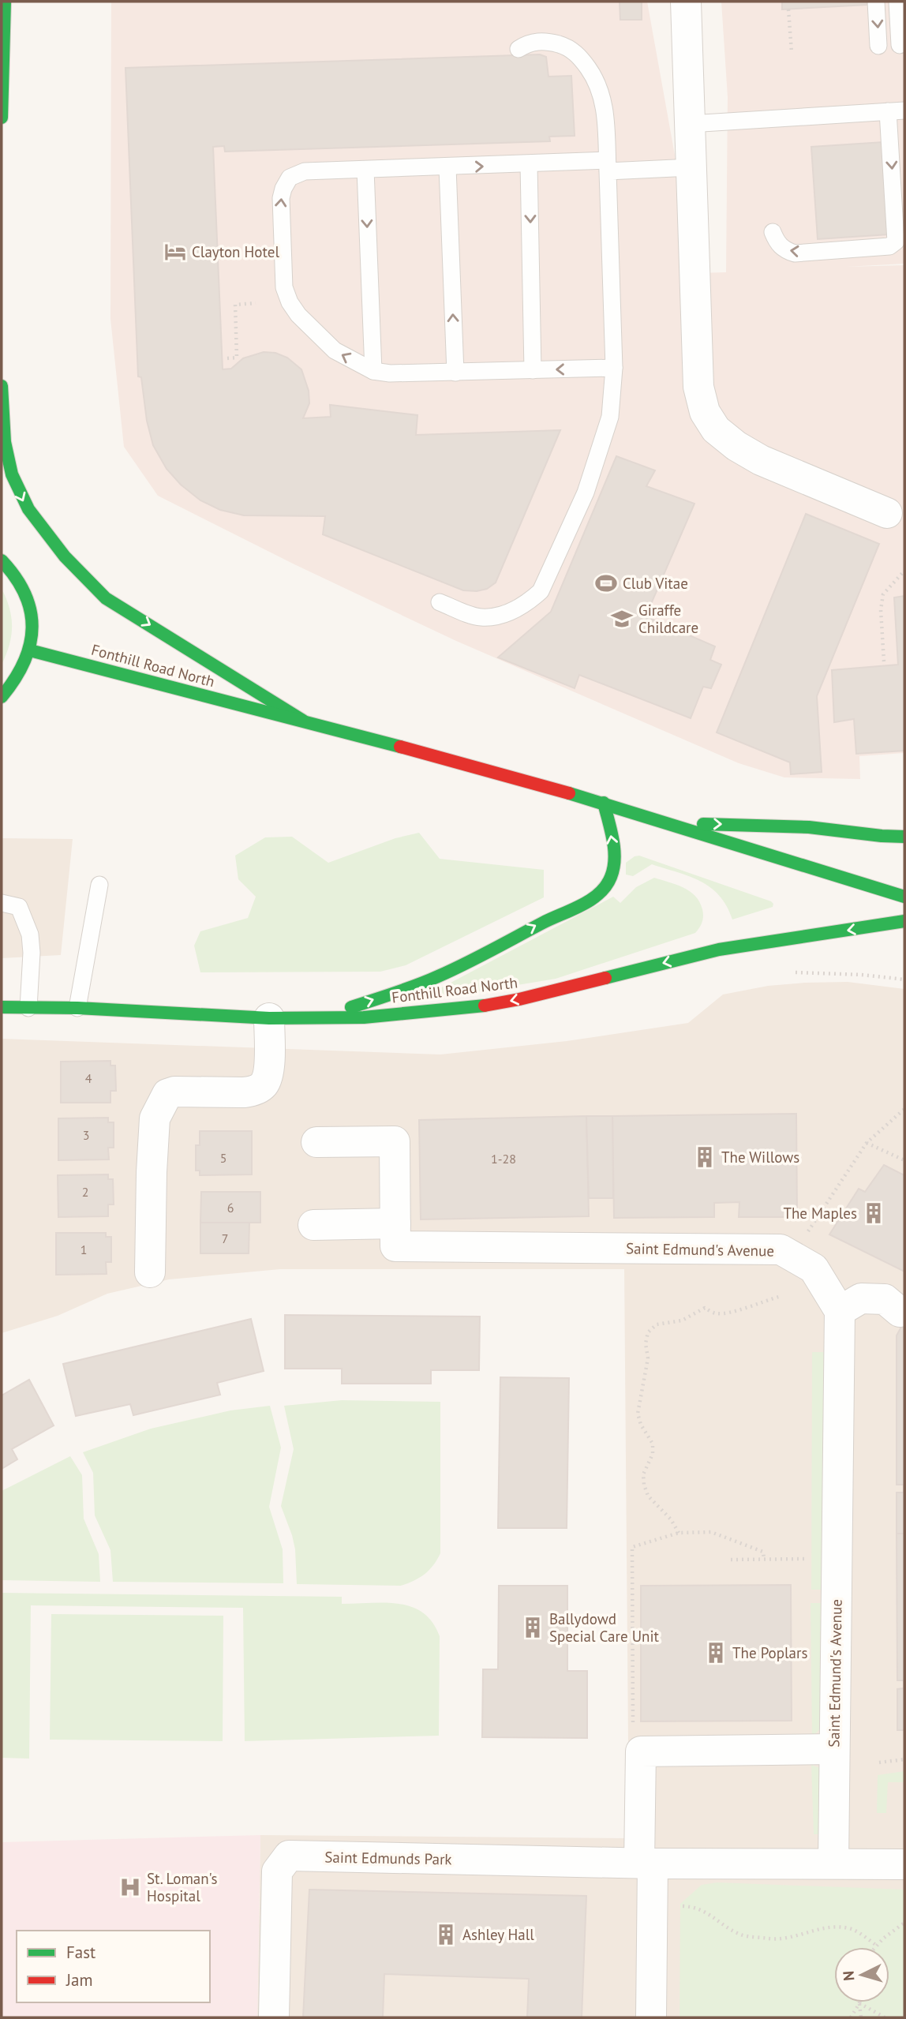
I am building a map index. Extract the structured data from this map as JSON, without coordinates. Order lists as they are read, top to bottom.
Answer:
{
  "streets": {
    "main road": ["Fonthill Road North"],
    "street": ["Saint Edmund's Avenue", "Saint Edmunds Park"]
  },
  "crossings": [
    ["Saint Edmund's Avenue", "Saint Edmunds Park"]
  ],
  "places": {
    "hotel": ["Clayton Hotel"],
    "sports": ["Club Vitae"],
    "school or university": ["Giraffe Childcare"],
    "building": [
      "The Willows",
      "The Maples",
      "Ballydowd Special Care Unit",
      "The Poplars",
      "Ashley Hall"
    ],
    "hospital": ["St. Loman's Hospital"]
  },
  "house_numbers": [
    "4",
    "3",
    "5",
    "1-28",
    "2",
    "6",
    "7",
    "1"
  ],
  "legend": ["Fast", "Jam"],
  "north": "left"
}
